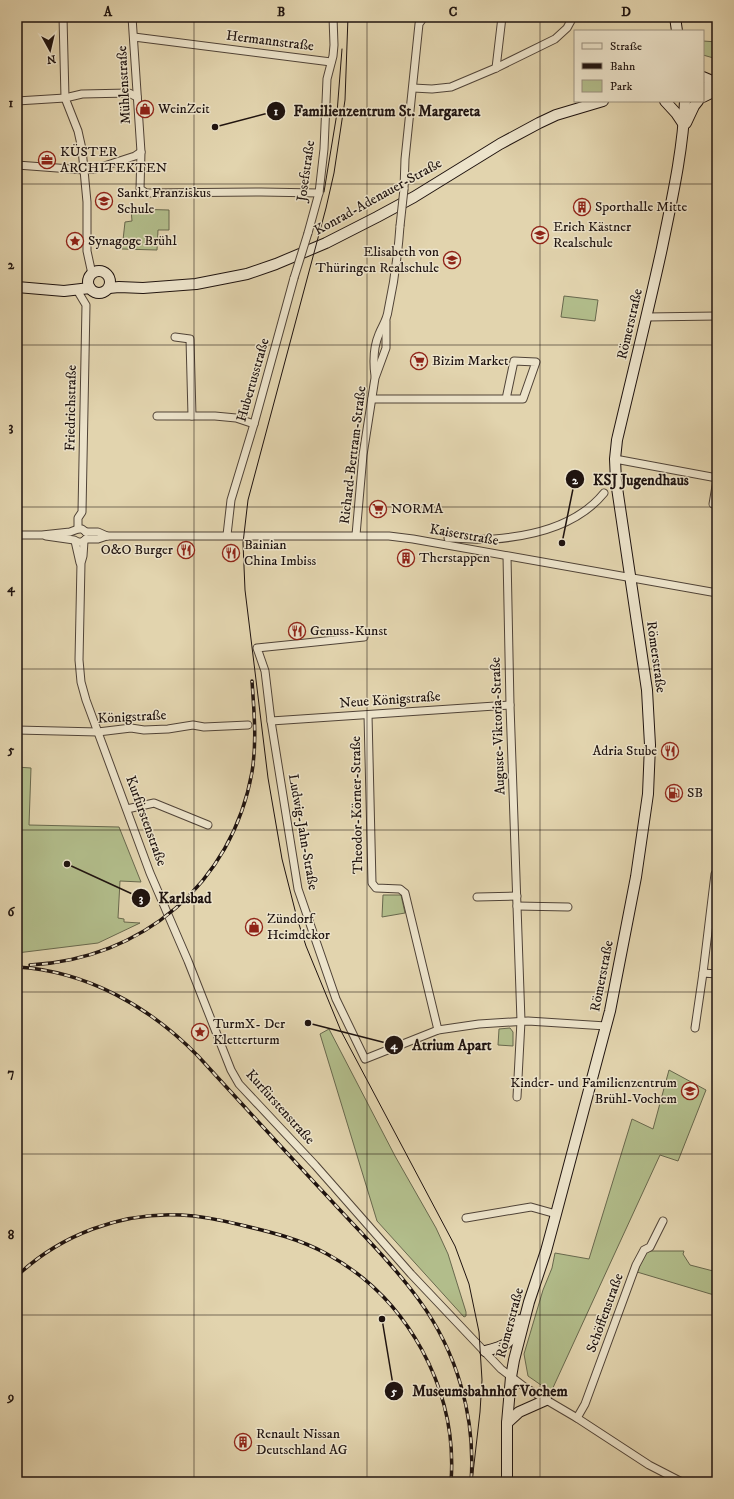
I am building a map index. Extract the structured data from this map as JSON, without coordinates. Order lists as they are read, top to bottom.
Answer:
{
  "streets": {
    "main road": ["Konrad-Adenauer-Straße", "Römerstraße"],
    "street": [
      "Hermannstraße",
      "Mühlenstraße",
      "Josefstraße",
      "Hubertusstraße",
      "Friedrichstraße",
      "Richard-Bertram-Straße",
      "Kaiserstraße",
      "Neue Königstraße",
      "Königstraße",
      "Auguste-Viktoria-Straße",
      "Theodor-Körner-Straße",
      "Kurfürstenstraße",
      "Ludwig-Jahn-Straße",
      "Schöffenstraße"
    ]
  },
  "crossings": [
    ["Hermannstraße", "Mühlenstraße"],
    ["Hermannstraße", "Josefstraße"],
    ["Mühlenstraße", "Josefstraße"],
    ["Josefstraße", "Hubertusstraße"],
    ["Römerstraße", "Kaiserstraße"],
    ["Römerstraße", "Kurfürstenstraße"],
    ["Hubertusstraße", "Kaiserstraße"],
    ["Friedrichstraße", "Kaiserstraße"],
    ["Friedrichstraße", "Kurfürstenstraße"],
    ["Richard-Bertram-Straße", "Kaiserstraße"],
    ["Kaiserstraße", "Auguste-Viktoria-Straße"],
    ["Kaiserstraße", "Kurfürstenstraße"],
    ["Neue Königstraße", "Auguste-Viktoria-Straße"],
    ["Neue Königstraße", "Theodor-Körner-Straße"],
    ["Neue Königstraße", "Ludwig-Jahn-Straße"],
    ["Königstraße", "Kurfürstenstraße"],
    ["Theodor-Körner-Straße", "Ludwig-Jahn-Straße"],
    ["Kurfürstenstraße", "Schöffenstraße"]
  ],
  "places": {
    "shop": ["WeinZeit", "Zündorf Heimdekor"],
    "other": [
      "Familienzentrum St. Margareta",
      "KSJ Jugendhaus",
      "Karlsbad",
      "Atrium Apart",
      "Museumsbahnhof Vochem"
    ],
    "office": ["KÜSTER ARCHITEKTEN"],
    "school or university": [
      "Sankt Franziskus Schule",
      "Erich Kästner Realschule",
      "Elisabeth von Thüringen Realschule",
      "Kinder- und Familienzentrum Brühl-Vochem"
    ],
    "building": ["Sporthalle Mitte", "Therstappen", "Renault Nissan Deutschland AG"],
    "place": ["Synagoge Brühl", "TurmX- Der Kletterturm"],
    "supermarket": ["Bizim Market", "NORMA"],
    "restaurant": [
      "O&O Burger",
      "Bainian China Imbiss",
      "Genuss-Kunst",
      "Adria Stube"
    ],
    "fuel station": ["SB"]
  },
  "legend": ["Straße", "Bahn", "Park"],
  "north": "bottom",
  "grid": {
    "columns": [
      "A",
      "B",
      "C",
      "D"
    ],
    "rows": [
      "1",
      "2",
      "3",
      "4",
      "5",
      "6",
      "7",
      "8",
      "9"
    ]
  }
}
